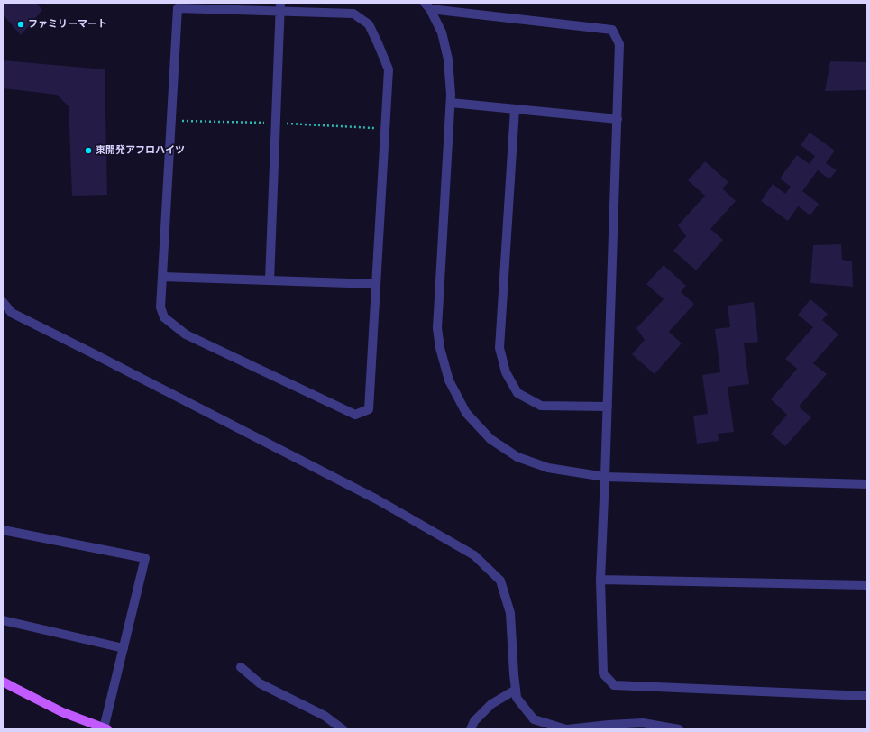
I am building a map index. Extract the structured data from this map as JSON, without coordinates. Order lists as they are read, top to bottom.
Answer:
{
  "places": ["ファミリーマート", "東開発アフロハイツ"]
}
